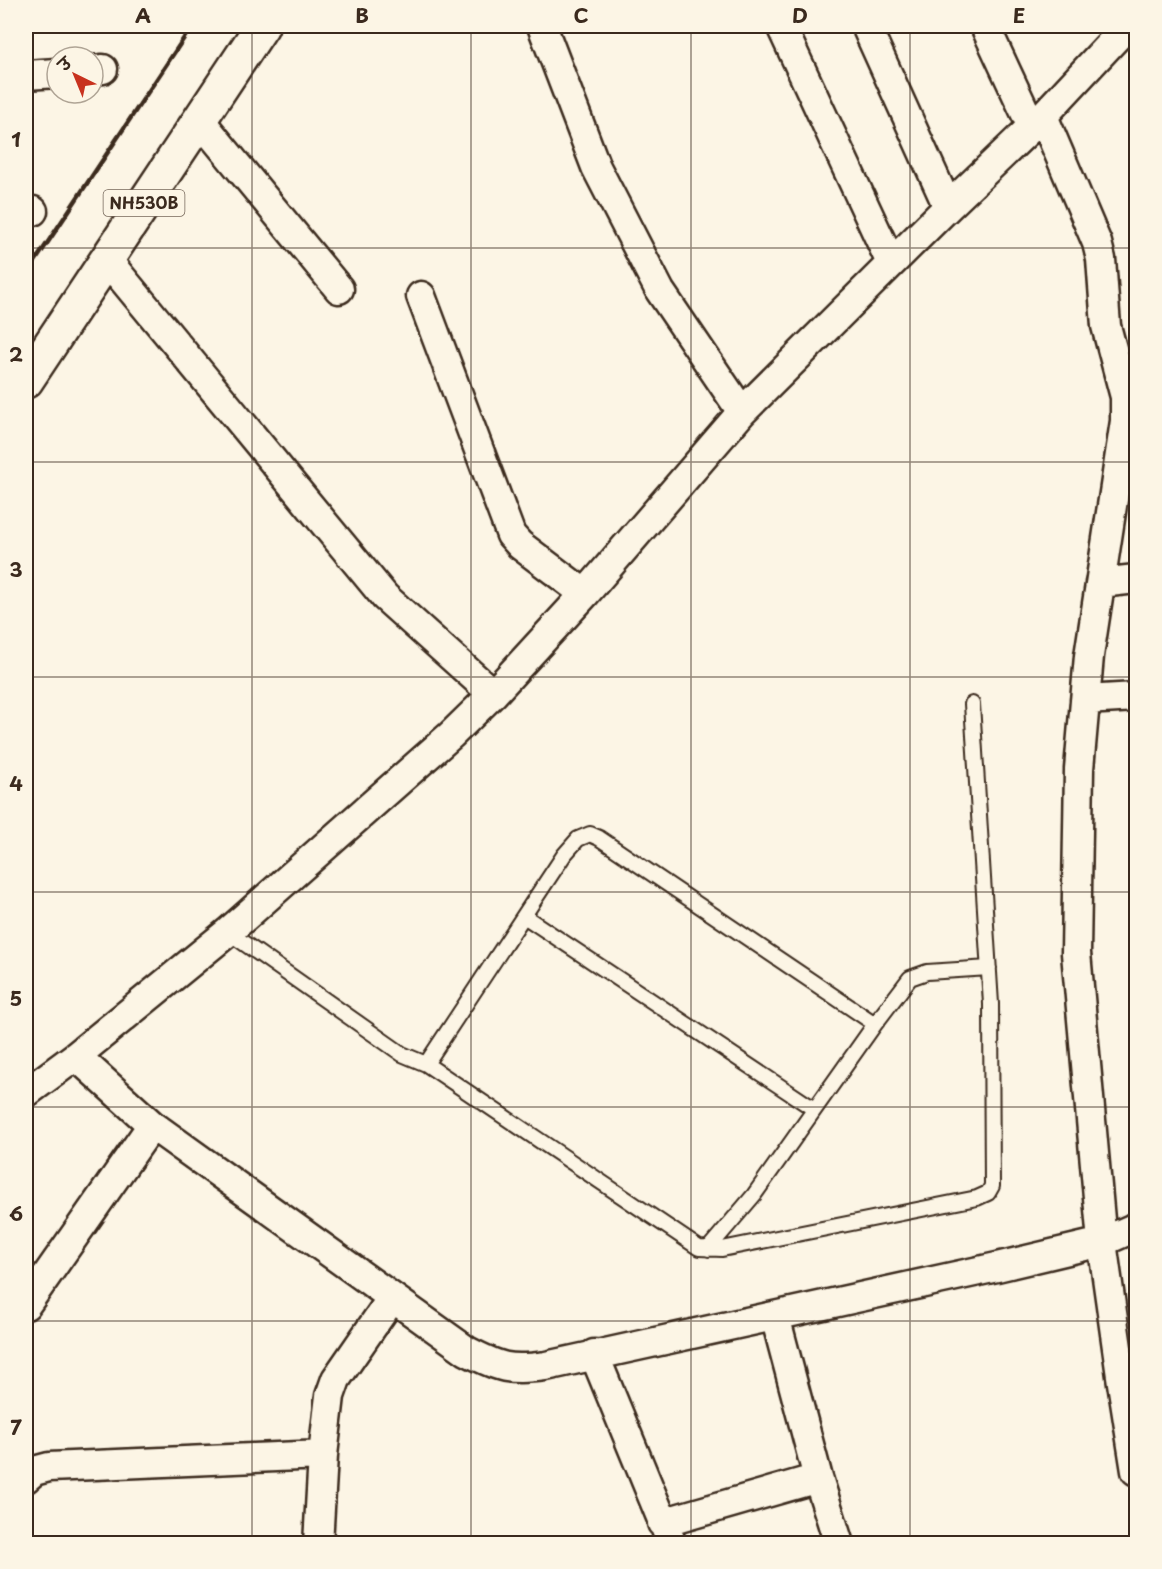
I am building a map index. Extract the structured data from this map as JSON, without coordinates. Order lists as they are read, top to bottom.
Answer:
{
  "streets": {
    "highway": ["NH530B"]
  },
  "north": "top left",
  "grid": {
    "columns": [
      "A",
      "B",
      "C",
      "D",
      "E"
    ],
    "rows": [
      "1",
      "2",
      "3",
      "4",
      "5",
      "6",
      "7"
    ]
  }
}
